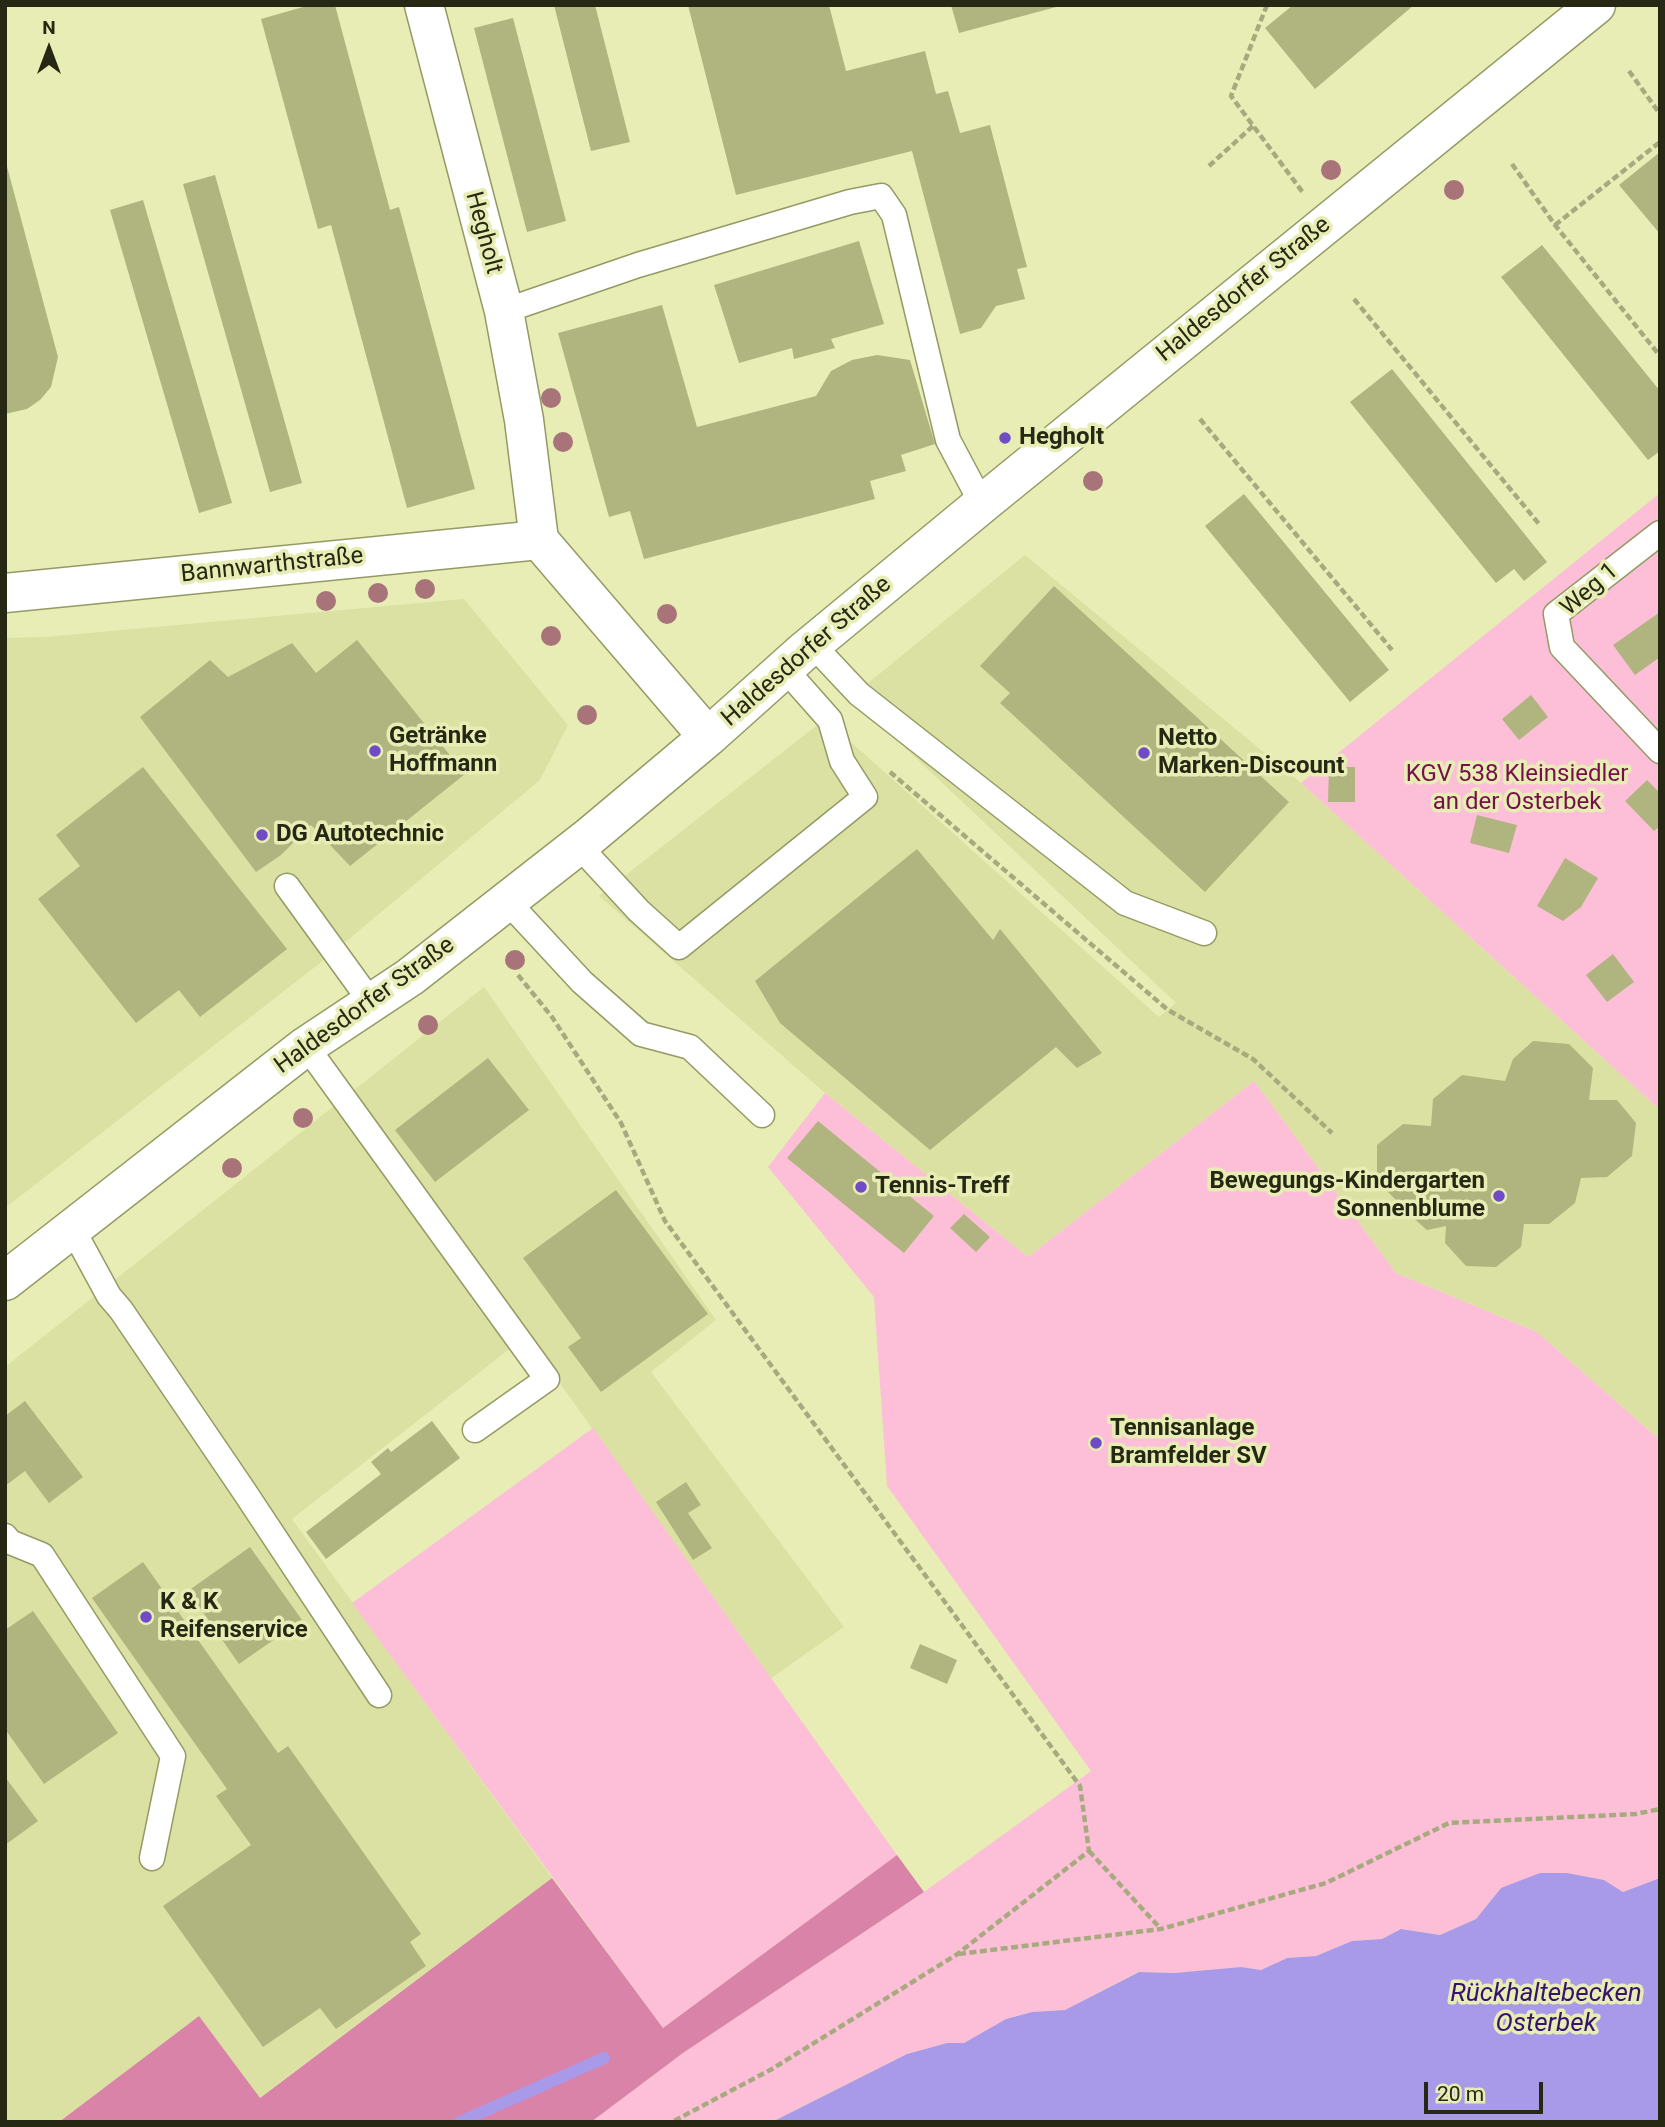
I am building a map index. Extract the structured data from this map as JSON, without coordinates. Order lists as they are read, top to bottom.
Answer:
{
  "streets": {
    "street": ["Hegholt", "Haldesdorfer Straße", "Bannwarthstraße"],
    "lane": ["Weg 1"]
  },
  "crossings": [
    ["Hegholt", "Bannwarthstraße"]
  ],
  "water": ["Rückhaltebecken Osterbek"],
  "parks": ["KGV 538 Kleinsiedler an der Osterbek"],
  "places": [
    "Hegholt",
    "Getränke Hoffmann",
    "Netto Marken-Discount",
    "DG Autotechnic",
    "Tennis-Treff",
    "Bewegungs-Kindergarten Sonnenblume",
    "Tennisanlage Bramfelder SV",
    "K & K Reifenservice"
  ],
  "scale_bar": "20 m",
  "north": "top"
}
